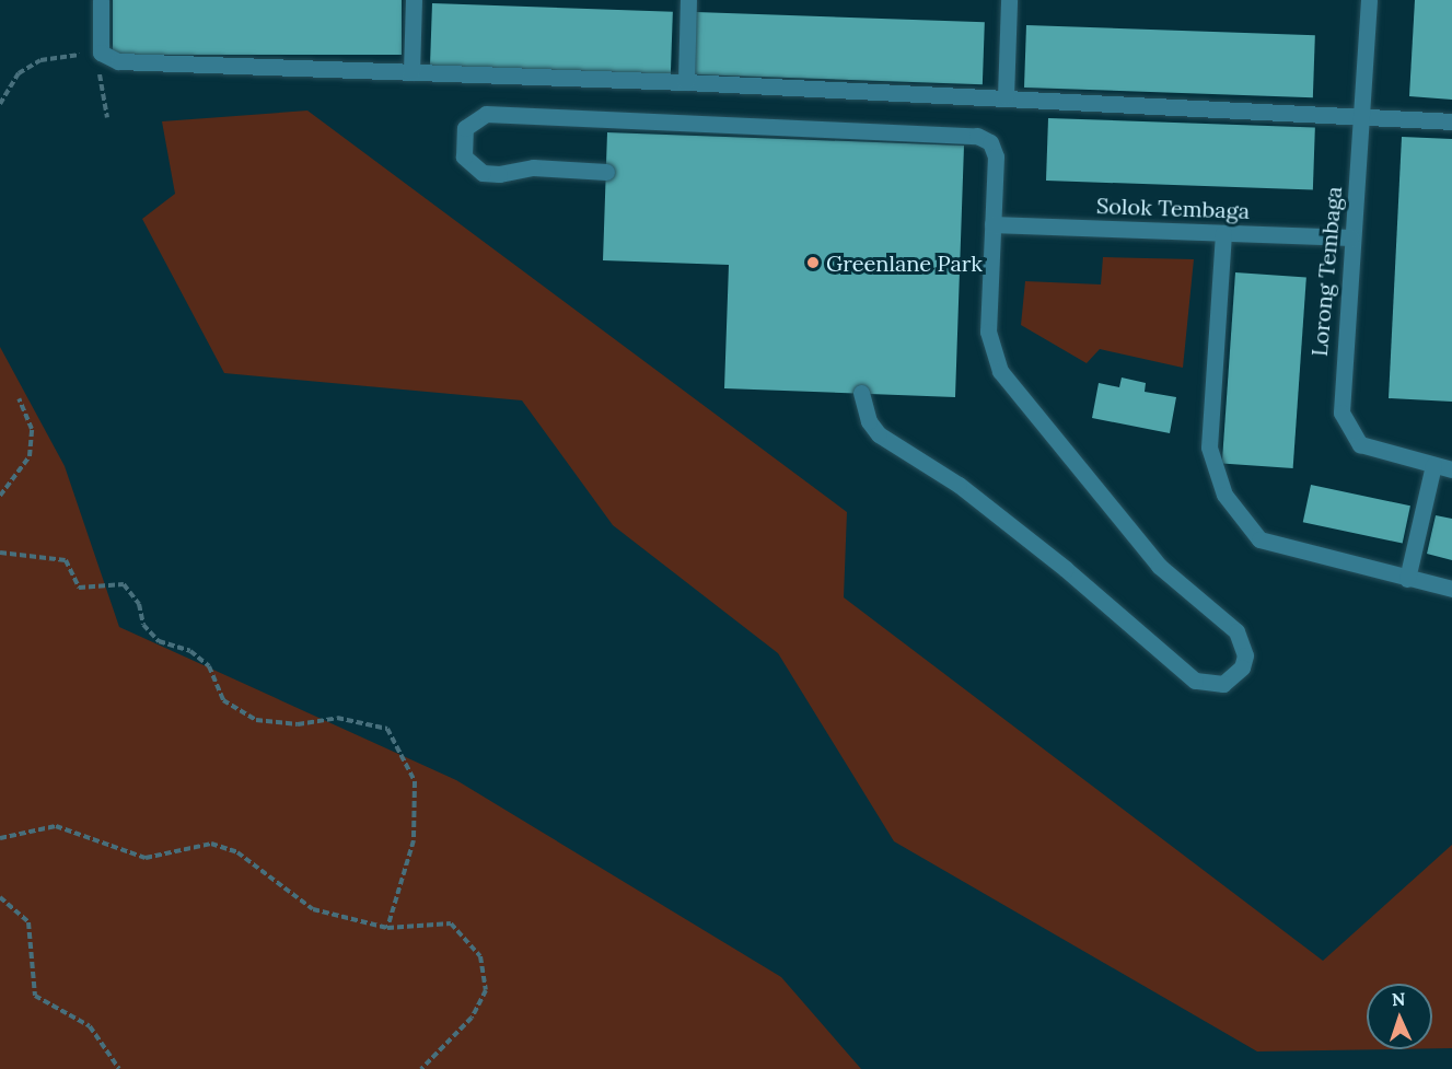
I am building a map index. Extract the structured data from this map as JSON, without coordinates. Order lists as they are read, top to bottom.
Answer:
{
  "streets": {
    "street": ["Solok Tembaga", "Lorong Tembaga"]
  },
  "crossings": [
    ["Solok Tembaga", "Lorong Tembaga"]
  ],
  "places": ["Greenlane Park"],
  "north": "top"
}
